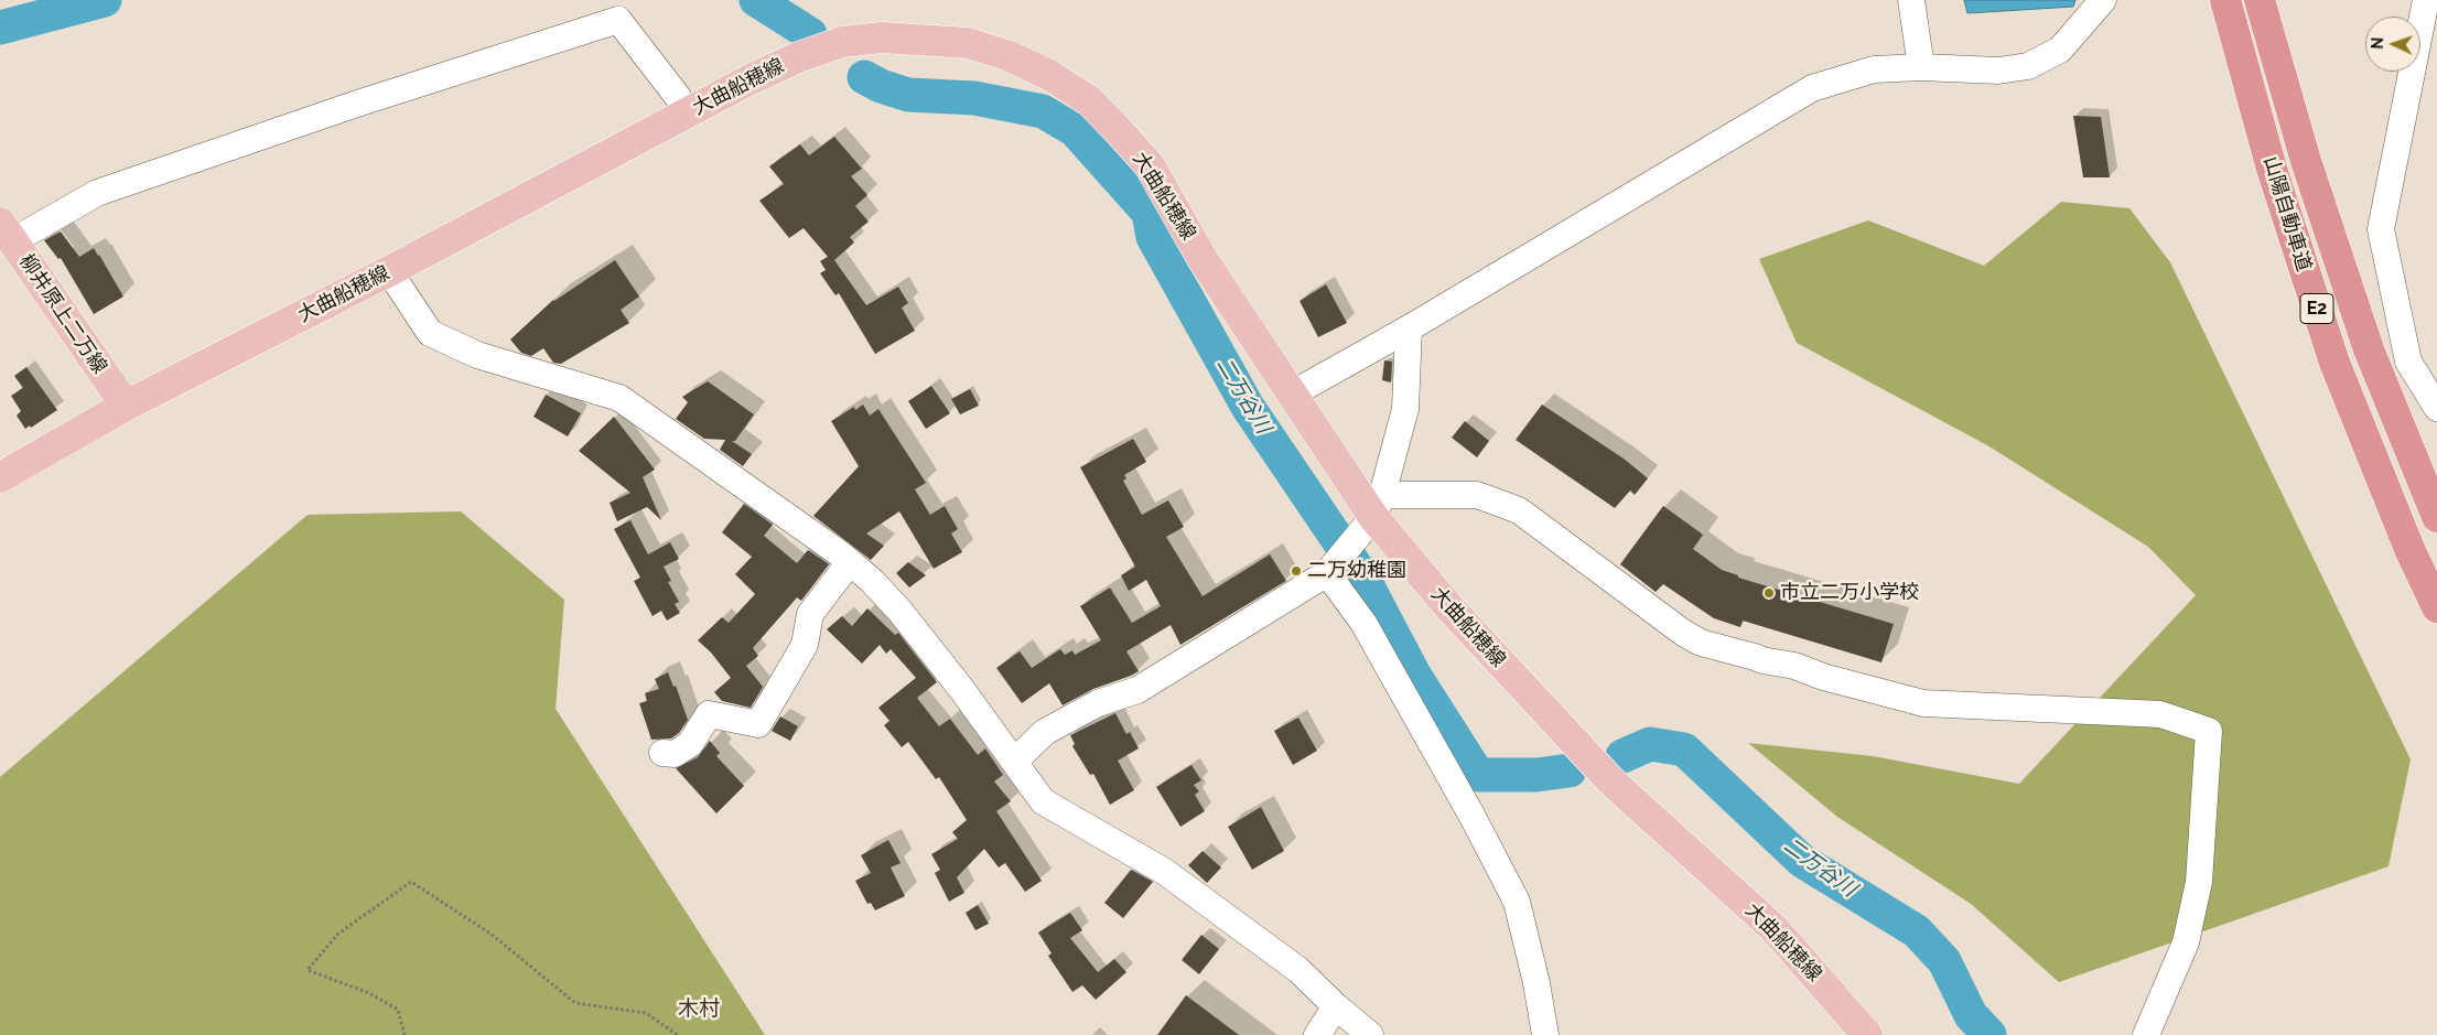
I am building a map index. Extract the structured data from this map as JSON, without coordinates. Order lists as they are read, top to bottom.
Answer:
{
  "streets": {
    "highway": ["山陽自動車道", "E2"],
    "main road": ["大曲船穂線", "柳井原上二万線"]
  },
  "crossings": [
    ["大曲船穂線", "柳井原上二万線"]
  ],
  "districts": ["木村"],
  "water": ["二万谷川"],
  "places": ["二万幼稚園", "市立二万小学校"],
  "north": "left"
}
